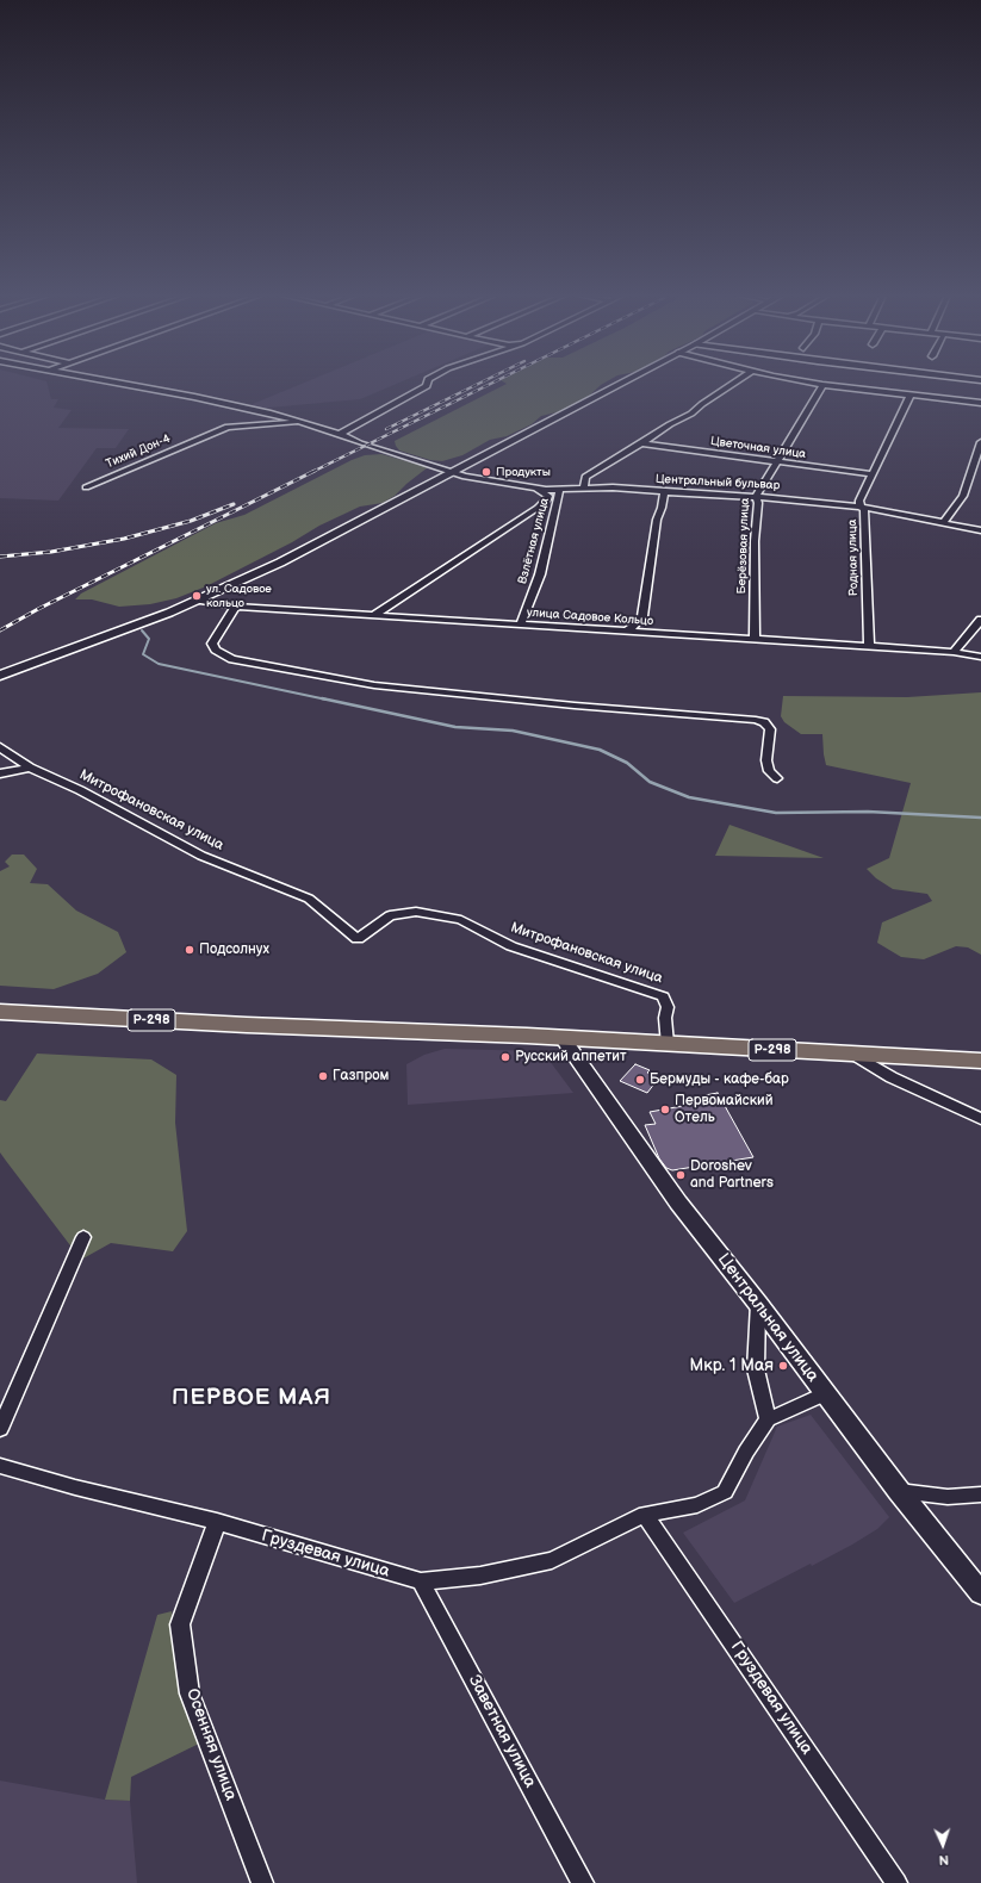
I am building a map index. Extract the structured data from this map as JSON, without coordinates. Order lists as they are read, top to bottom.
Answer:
{
  "streets": {
    "highway": ["Р-298"],
    "street": [
      "Цветочная улица",
      "Тихий Дон-4",
      "Центральный бульвар",
      "Взлётная улица",
      "Берёзовая улица",
      "Родная улица",
      "улица Садовое Кольцо",
      "Митрофановская улица",
      "Центральная улица",
      "Груздевая улица",
      "Заветная улица",
      "Осенняя улица"
    ]
  },
  "crossings": [
    ["Цветочная улица", "Берёзовая улица"],
    ["Цветочная улица", "Родная улица"],
    ["Тихий Дон-4", "Центральный бульвар"],
    ["Центральный бульвар", "Взлётная улица"],
    ["Центральный бульвар", "Берёзовая улица"],
    ["Центральный бульвар", "Родная улица"],
    ["Взлётная улица", "улица Садовое Кольцо"],
    ["Берёзовая улица", "улица Садовое Кольцо"],
    ["Родная улица", "улица Садовое Кольцо"],
    ["Митрофановская улица", "Р-298"],
    ["Р-298", "Центральная улица"],
    ["Груздевая улица", "Заветная улица"],
    ["Груздевая улица", "Осенняя улица"]
  ],
  "districts": ["ПЕРВОЕ МАЯ"],
  "places": [
    "Продукты",
    "ул. Садовое кольцо",
    "Подсолнух",
    "Русский аппетит",
    "Газпром",
    "Бермуды - кафе-бар",
    "Первомайский Отель",
    "Doroshev and Partners",
    "Мкр. 1 Мая"
  ],
  "north": "bottom"
}
